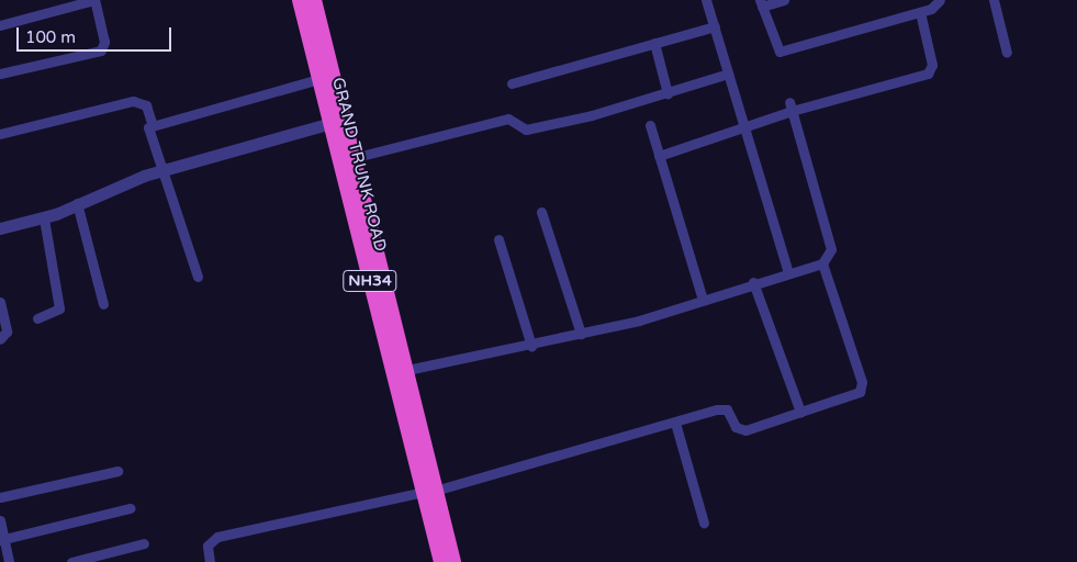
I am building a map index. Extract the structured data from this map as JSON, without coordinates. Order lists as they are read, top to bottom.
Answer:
{
  "streets": {
    "highway": ["GRAND TRUNK ROAD", "NH34"]
  },
  "scale_bar": "100 m"
}
